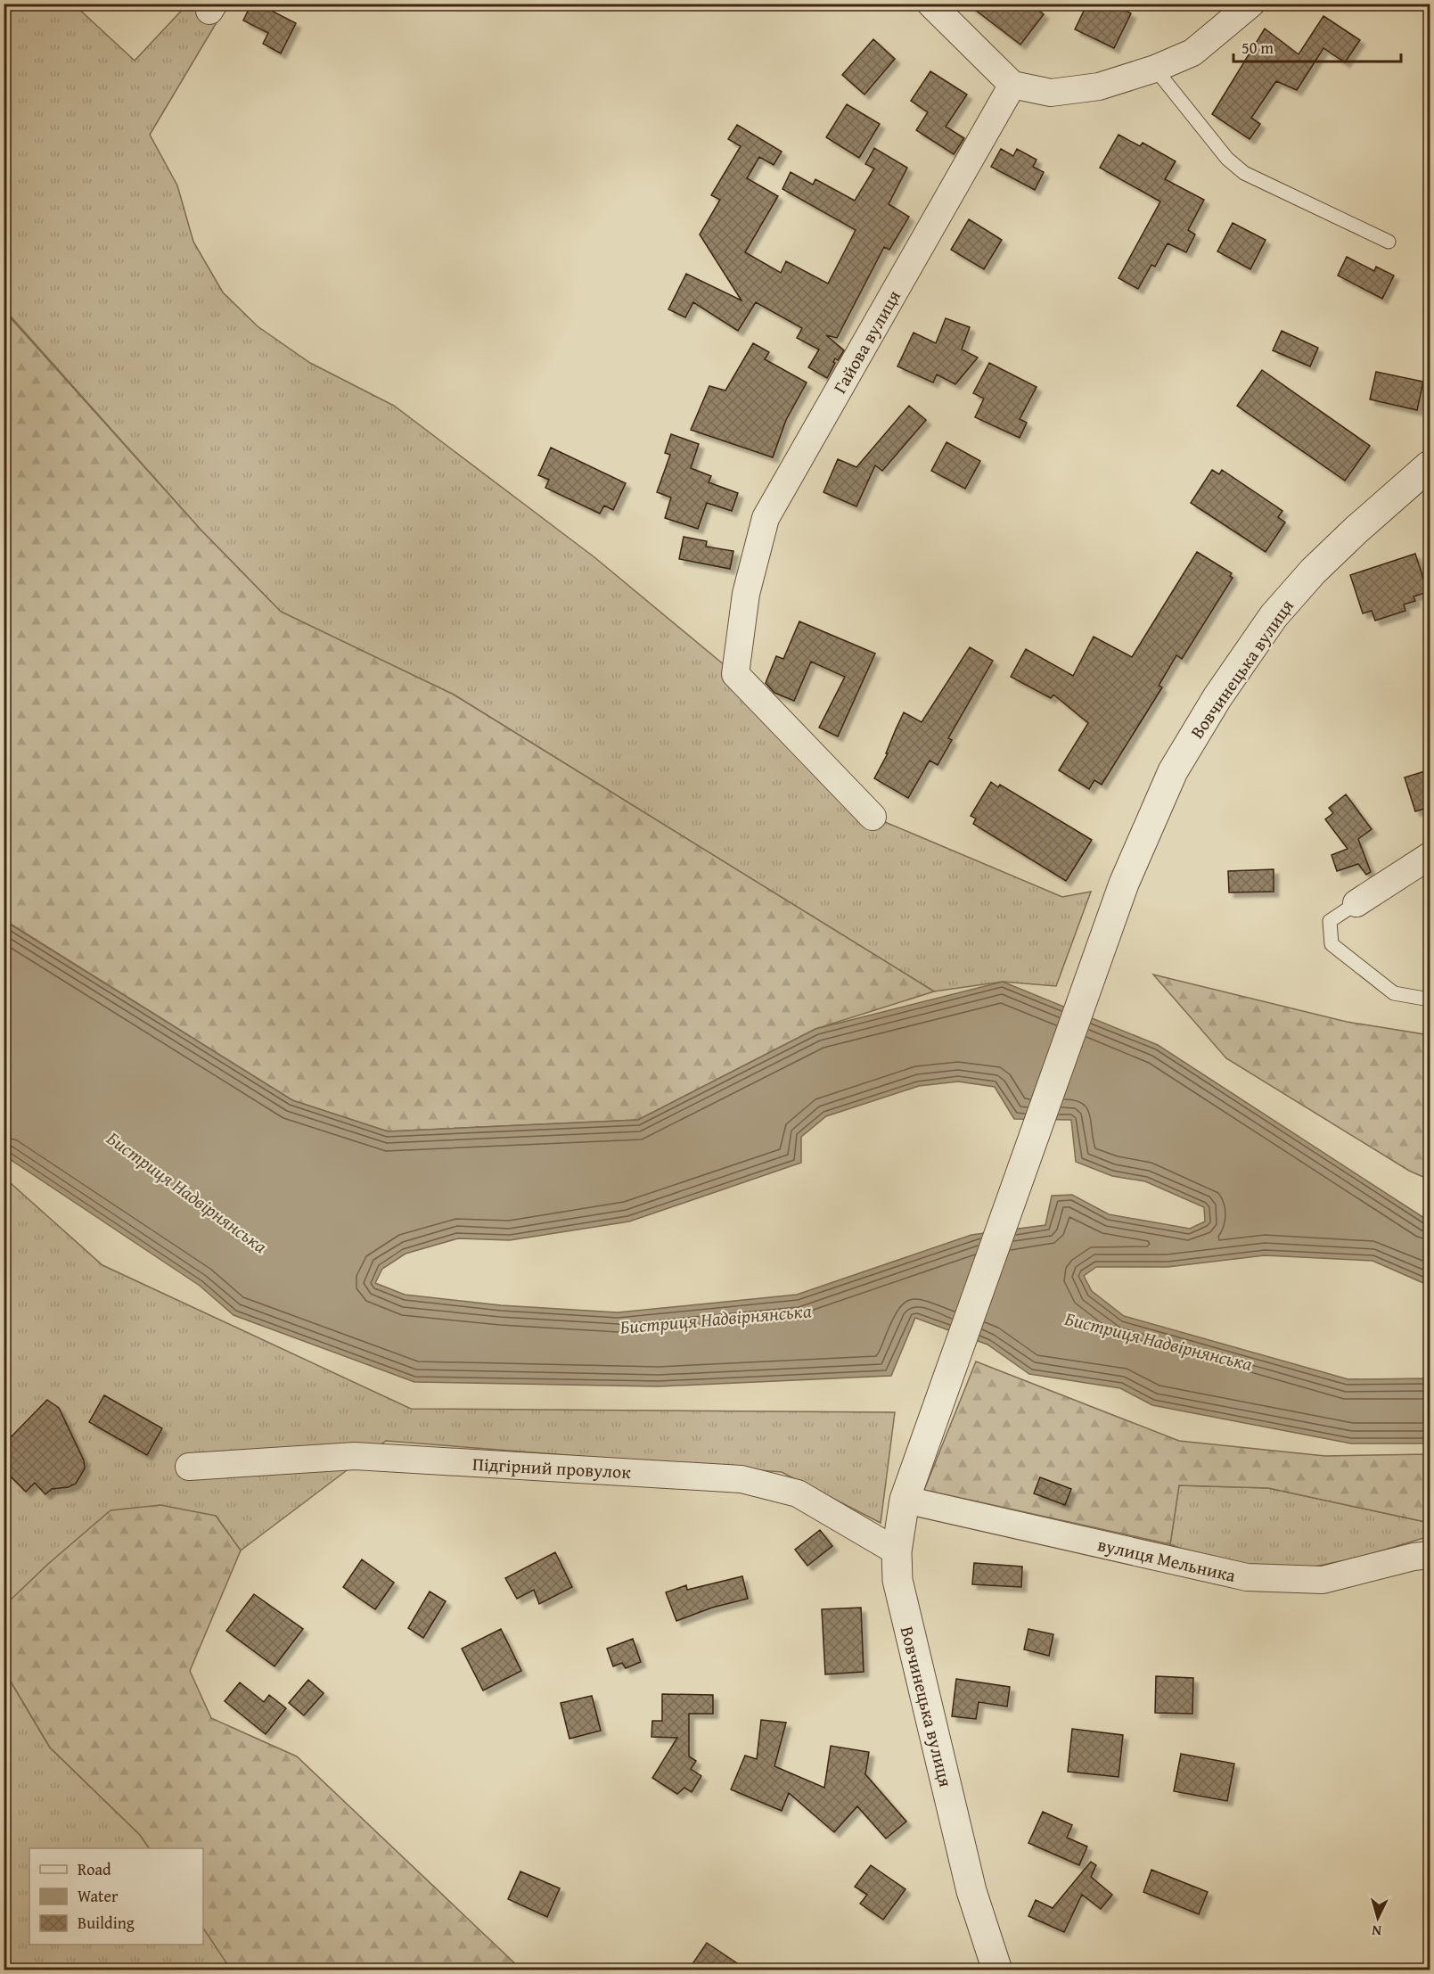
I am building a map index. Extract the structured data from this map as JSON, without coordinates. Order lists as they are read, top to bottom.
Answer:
{
  "streets": {
    "street": [
      "Гайова вулиця",
      "Вовчинецька вулиця",
      "Підгірний провулок",
      "вулиця Мельника"
    ]
  },
  "crossings": [
    ["Вовчинецька вулиця", "Підгірний провулок"],
    ["Вовчинецька вулиця", "вулиця Мельника"]
  ],
  "water": ["Бистриця Надвірнянська"],
  "legend": ["Road", "Water", "Building"],
  "scale_bar": "50 m",
  "north": "bottom"
}
